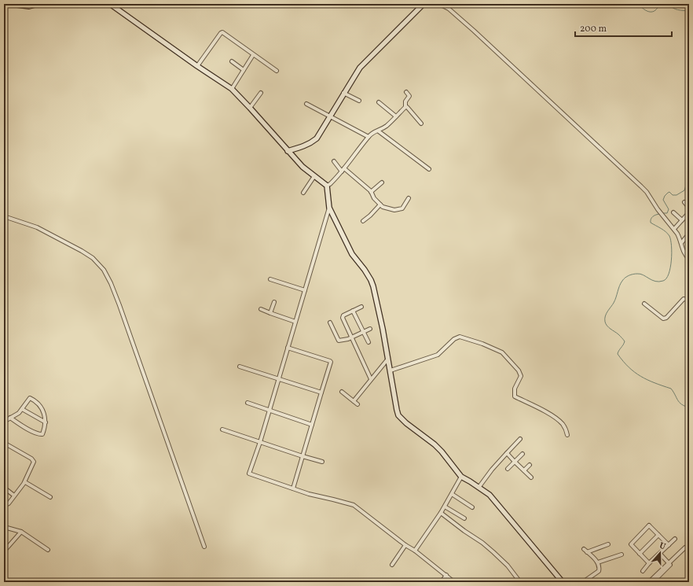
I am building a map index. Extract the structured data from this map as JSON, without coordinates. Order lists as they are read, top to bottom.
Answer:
{
  "scale_bar": "200 m",
  "north": "top"
}
